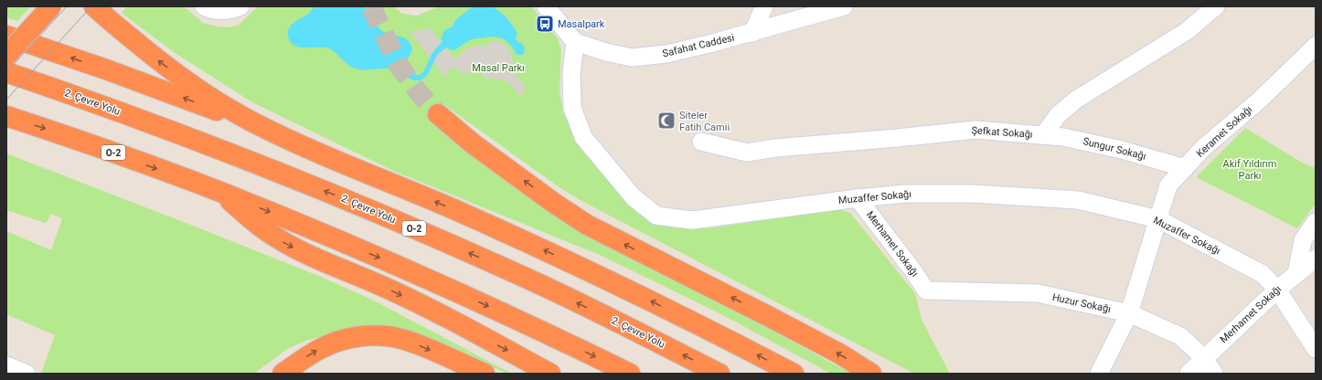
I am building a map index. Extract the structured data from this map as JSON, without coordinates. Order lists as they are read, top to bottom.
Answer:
{
  "streets": {
    "highway": ["2. Çevre Yolu", "O-2"],
    "street": [
      "Safahat Caddesi",
      "Keramet Sokağı",
      "Şefkat Sokağı",
      "Sungur Sokağı",
      "Muzaffer Sokağı",
      "Merhamet Sokağı",
      "Huzur Sokağı"
    ]
  },
  "crossings": [
    ["Safahat Caddesi", "Muzaffer Sokağı"],
    ["Keramet Sokağı", "Sungur Sokağı"],
    ["Keramet Sokağı", "Muzaffer Sokağı"],
    ["Keramet Sokağı", "Huzur Sokağı"],
    ["Şefkat Sokağı", "Sungur Sokağı"],
    ["Muzaffer Sokağı", "Merhamet Sokağı"],
    ["Merhamet Sokağı", "Huzur Sokağı"]
  ],
  "parks": ["Masal Parkı", "Akif Yıldırım Parkı"],
  "places": {
    "bus stop": ["Masalpark"],
    "mosque": ["Siteler Fatih Camii"]
  }
}
